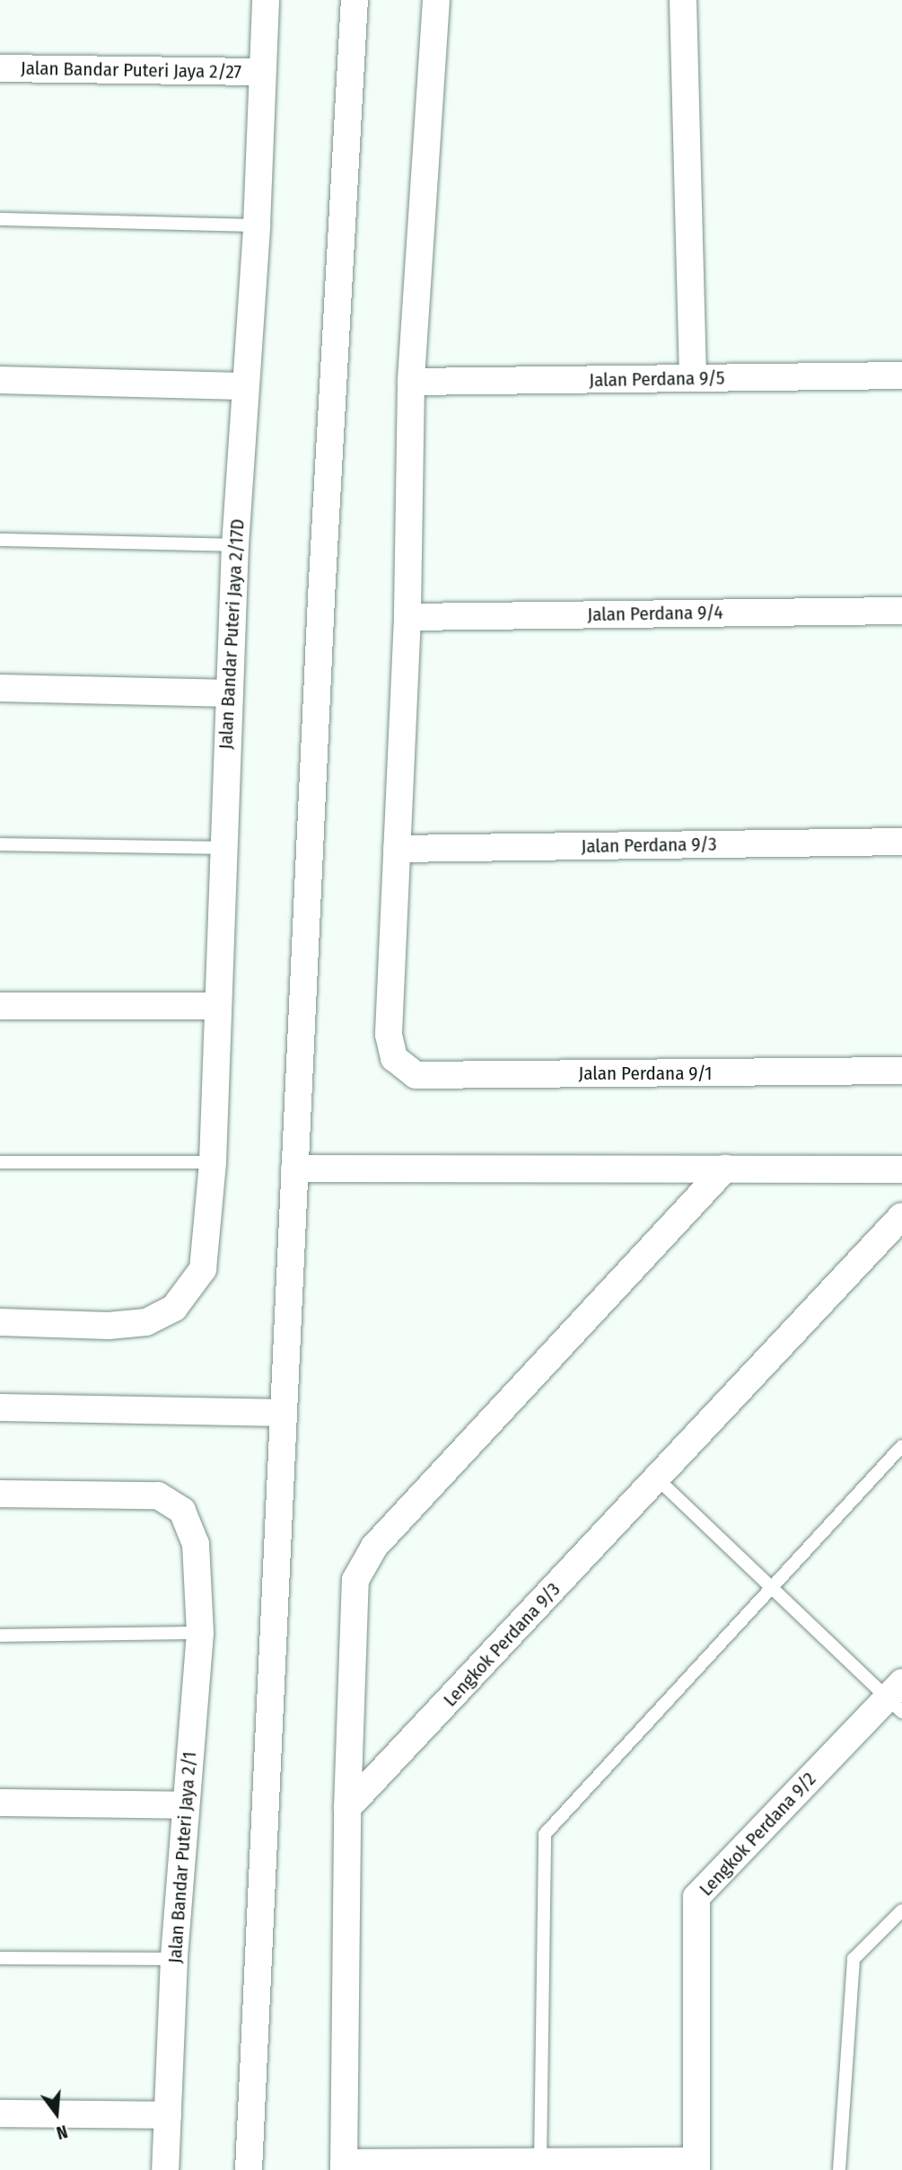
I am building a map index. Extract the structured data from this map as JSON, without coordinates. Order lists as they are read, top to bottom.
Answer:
{
  "streets": {
    "street": [
      "Jalan Bandar Puteri Jaya 2/27",
      "Jalan Perdana 9/5",
      "Jalan Perdana 9/4",
      "Jalan Bandar Puteri Jaya 2/17D",
      "Jalan Perdana 9/3",
      "Jalan Perdana 9/1",
      "Lengkok Perdana 9/3",
      "Lengkok Perdana 9/2",
      "Jalan Bandar Puteri Jaya 2/1"
    ]
  },
  "crossings": [
    ["Jalan Bandar Puteri Jaya 2/27", "Jalan Bandar Puteri Jaya 2/17D"],
    ["Jalan Perdana 9/3", "Jalan Perdana 9/1"]
  ],
  "north": "bottom"
}
